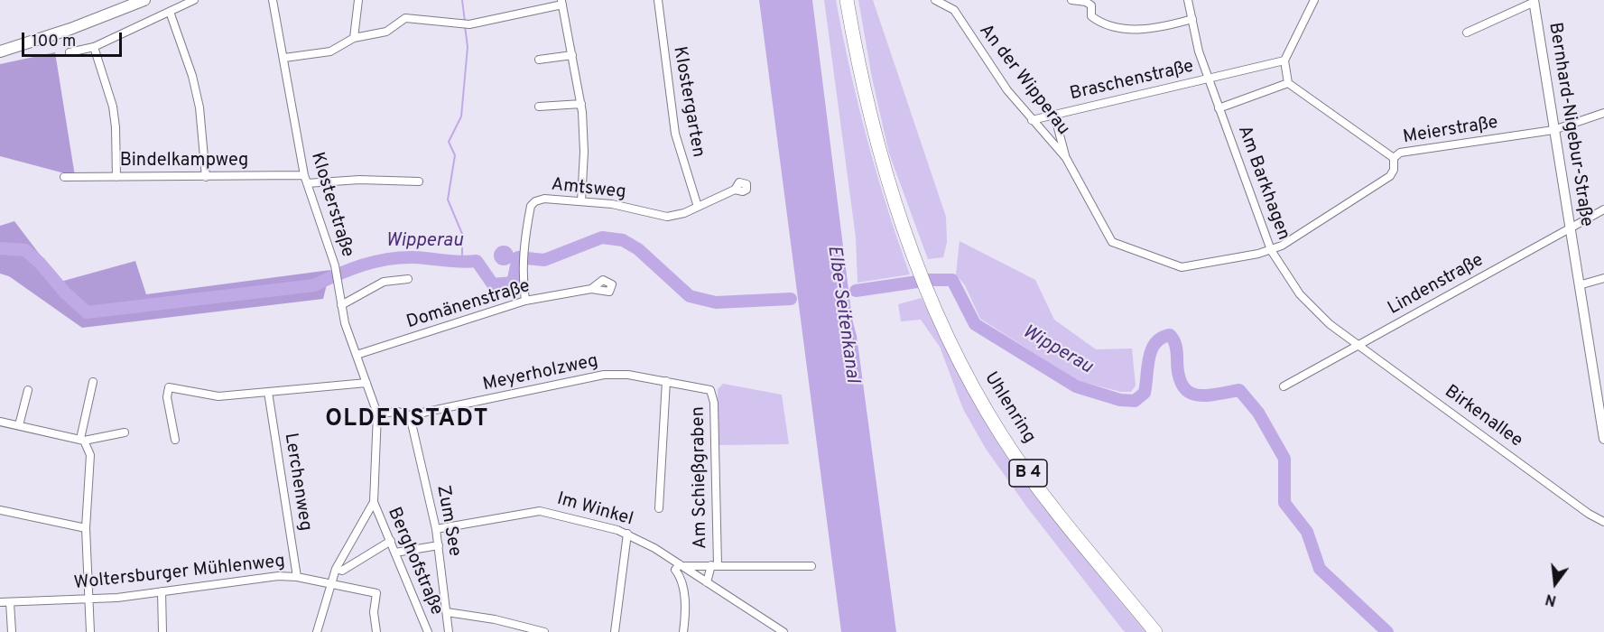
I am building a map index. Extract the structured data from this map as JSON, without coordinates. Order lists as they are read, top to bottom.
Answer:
{
  "streets": {
    "highway": ["Uhlenring", "B 4"],
    "main road": ["Bernhard-Nigebur-Straße"],
    "street": [
      "An der Wipperau",
      "Braschenstraße",
      "Klostergarten",
      "Meierstraße",
      "Bindelkampweg",
      "Am Barkhagen",
      "Amtsweg",
      "Klosterstraße",
      "Lindenstraße",
      "Domänenstraße",
      "Meyerholzweg",
      "Birkenallee",
      "Am Schießgraben",
      "Lerchenweg",
      "Im Winkel",
      "Zum See",
      "Berghofstraße",
      "Woltersburger Mühlenweg"
    ]
  },
  "crossings": [
    ["An der Wipperau", "Braschenstraße"],
    ["An der Wipperau", "Meierstraße"],
    ["An der Wipperau", "Am Barkhagen"],
    ["Braschenstraße", "Am Barkhagen"],
    ["Klostergarten", "Amtsweg"],
    ["Bernhard-Nigebur-Straße", "Meierstraße"],
    ["Bernhard-Nigebur-Straße", "Lindenstraße"],
    ["Meierstraße", "Am Barkhagen"],
    ["Bindelkampweg", "Klosterstraße"],
    ["Am Barkhagen", "Lindenstraße"],
    ["Am Barkhagen", "Birkenallee"],
    ["Amtsweg", "Domänenstraße"],
    ["Klosterstraße", "Domänenstraße"],
    ["Klosterstraße", "Meyerholzweg"],
    ["Lindenstraße", "Birkenallee"],
    ["Meyerholzweg", "Am Schießgraben"],
    ["Meyerholzweg", "Zum See"],
    ["Am Schießgraben", "Im Winkel"],
    ["Lerchenweg", "Woltersburger Mühlenweg"],
    ["Im Winkel", "Zum See"]
  ],
  "districts": ["OLDENSTADT"],
  "water": ["Wipperau", "Elbe-Seitenkanal"],
  "scale_bar": "100 m",
  "north": "bottom"
}
